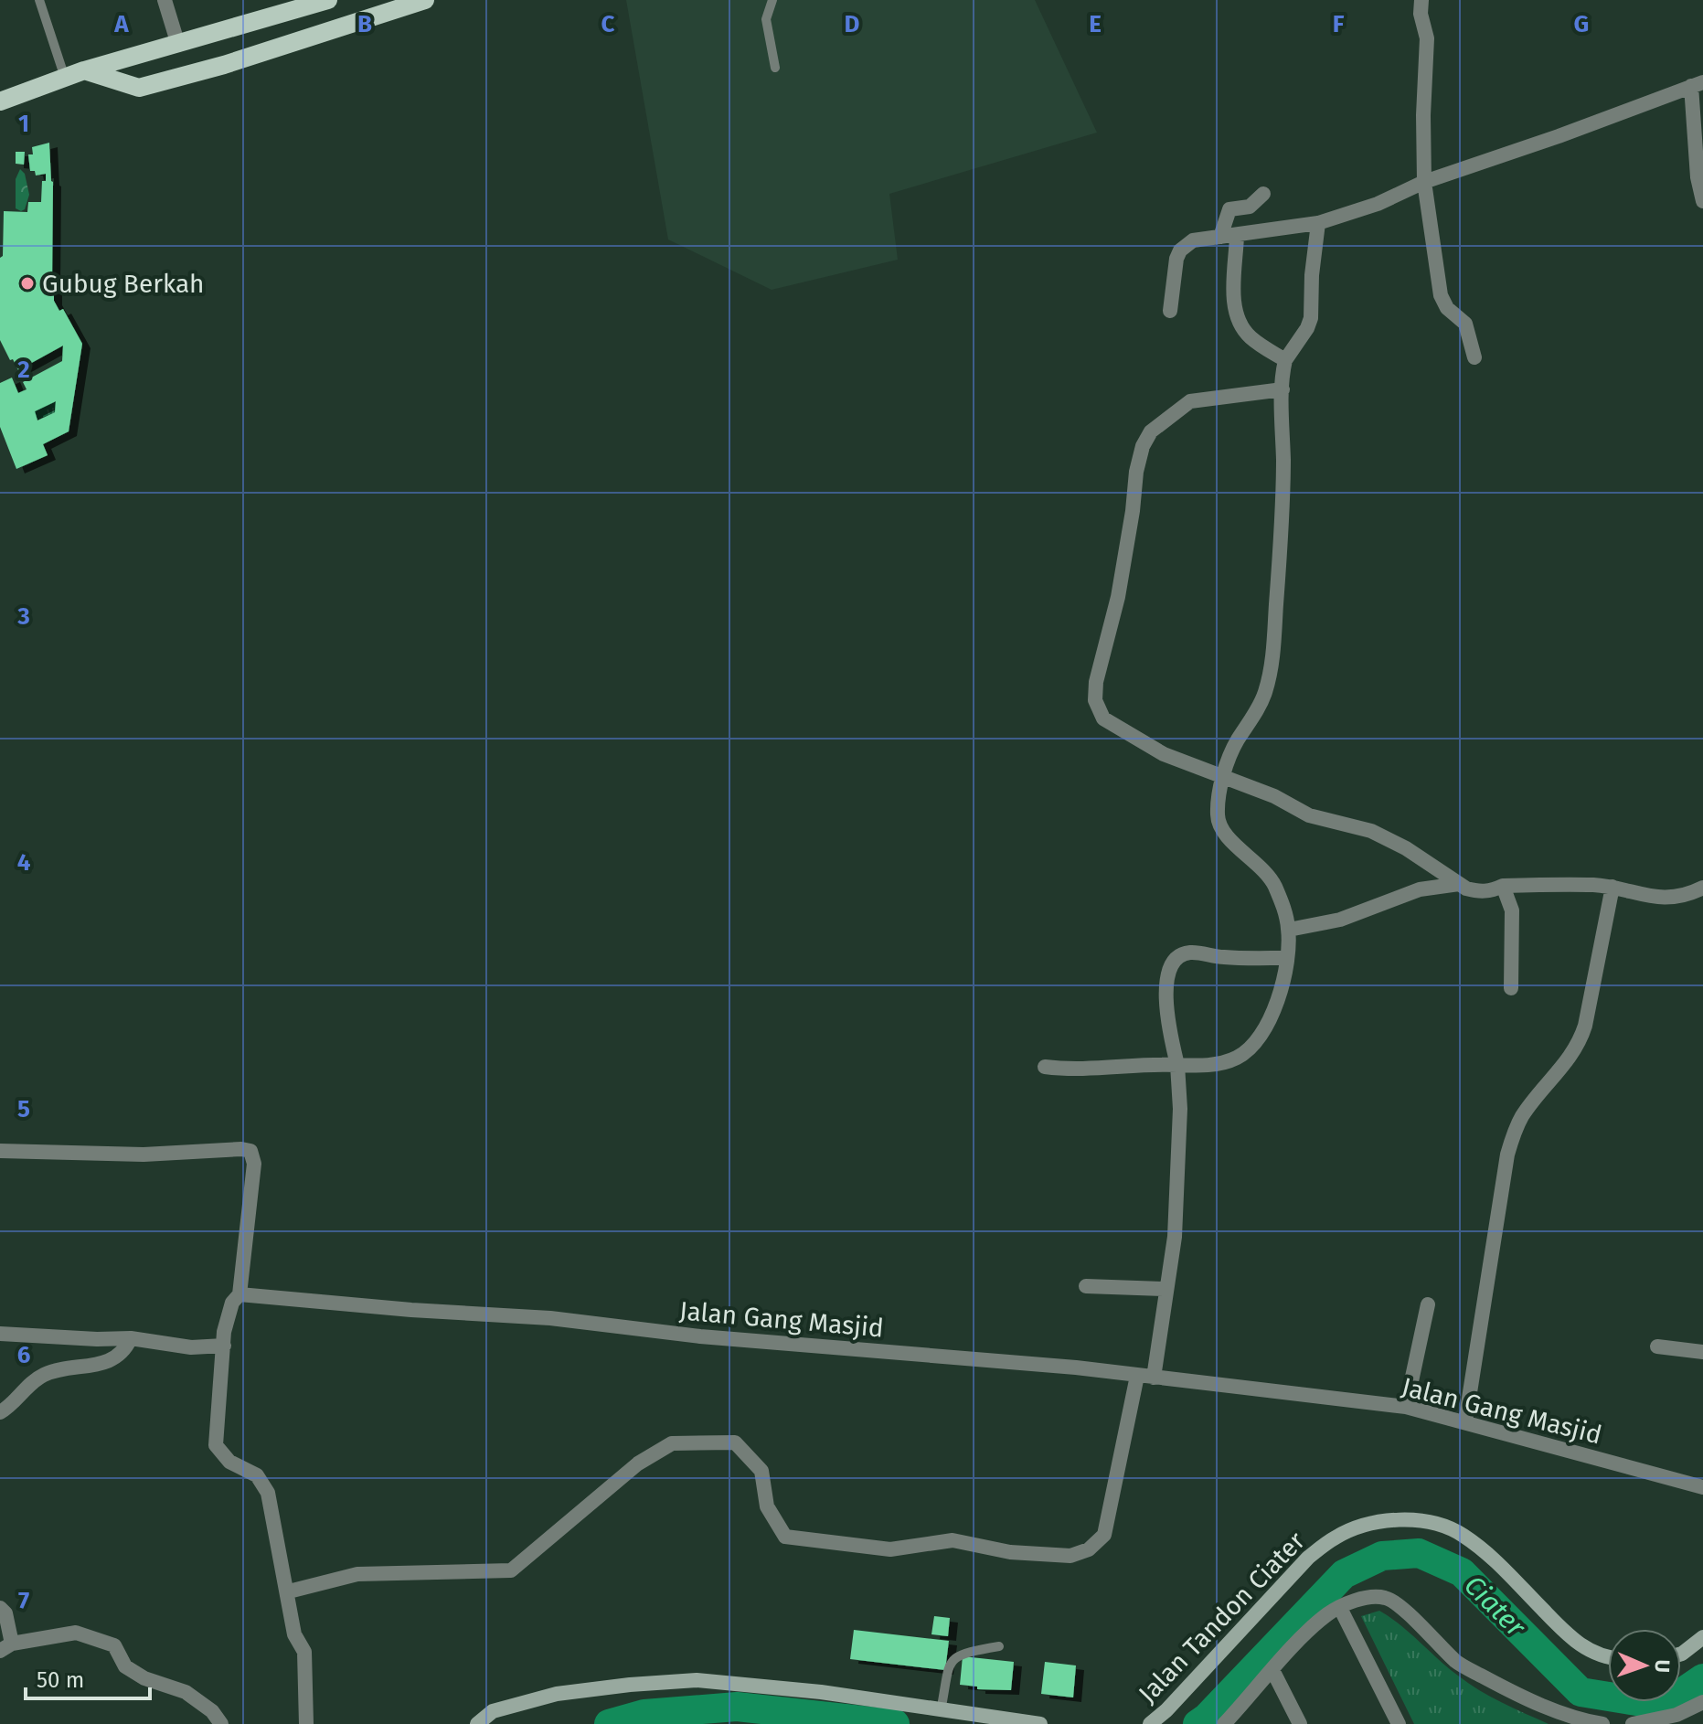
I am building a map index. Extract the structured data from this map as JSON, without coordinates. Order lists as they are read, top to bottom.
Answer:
{
  "streets": {
    "street": ["Jalan Gang Masjid", "Jalan Tandon Ciater"]
  },
  "water": ["Ciater"],
  "places": ["Gubug Berkah"],
  "scale_bar": "50 m",
  "north": "right",
  "grid": {
    "columns": [
      "A",
      "B",
      "C",
      "D",
      "E",
      "F",
      "G"
    ],
    "rows": [
      "1",
      "2",
      "3",
      "4",
      "5",
      "6",
      "7"
    ]
  }
}
